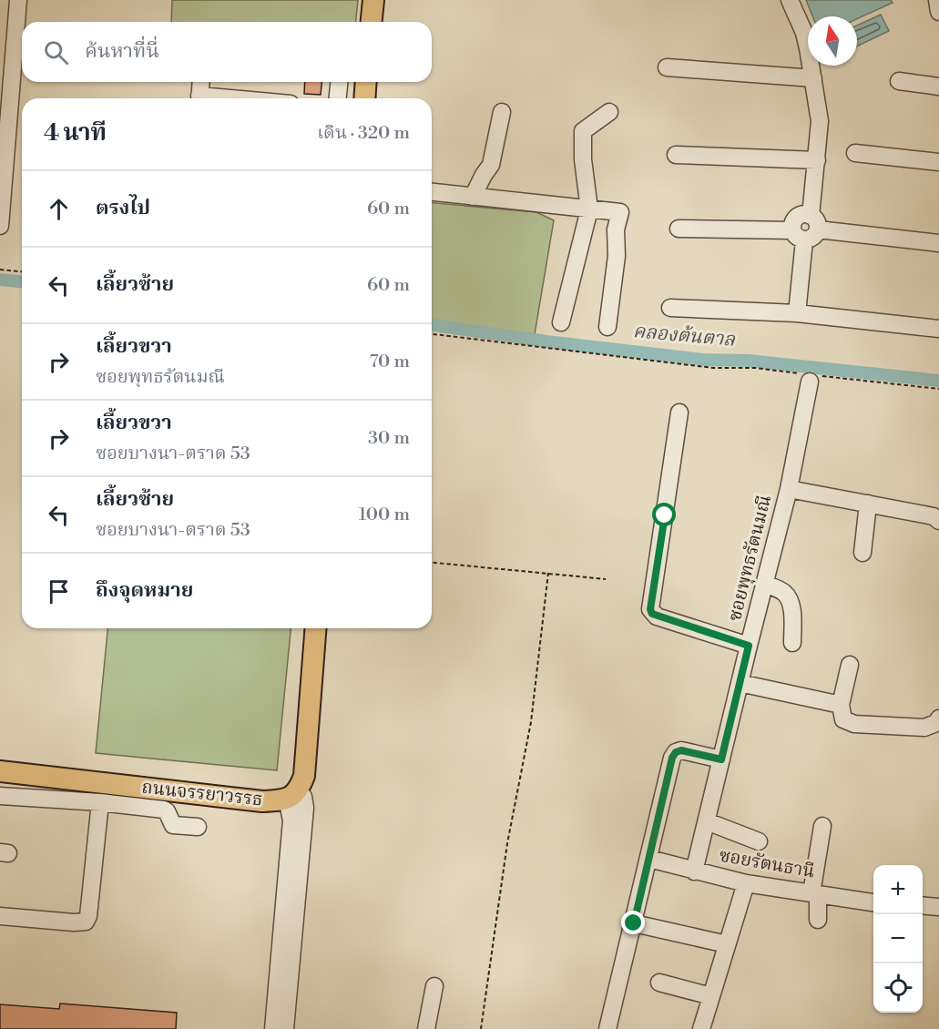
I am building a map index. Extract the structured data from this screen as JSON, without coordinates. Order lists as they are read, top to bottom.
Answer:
{
  "streets": {
    "main road": ["ถนนจรรยาวรรธ"],
    "street": ["ซอยพุทธรัตนมณี", "ซอยรัตนธานี"]
  },
  "crossings": [
    ["ซอยพุทธรัตนมณี", "ซอยรัตนธานี"]
  ],
  "water": ["คลองต้นตาล"],
  "north": "top",
  "page": {
    "search": "ค้นหาที่นี่",
    "heading": ["4 นาที", "เดิน · 320 m"],
    "list": [
      ["ตรงไป", "60 m"],
      ["เลี้ยวซ้าย", "60 m"],
      ["เลี้ยวขวา", "ซอยพุทธรัตนมณี", "70 m"],
      ["เลี้ยวขวา", "ซอยบางนา-ตราด 53", "30 m"],
      ["เลี้ยวซ้าย", "ซอยบางนา-ตราด 53", "100 m"],
      "ถึงจุดหมาย"
    ],
    "map_buttons": ["+", "−"]
  }
}
